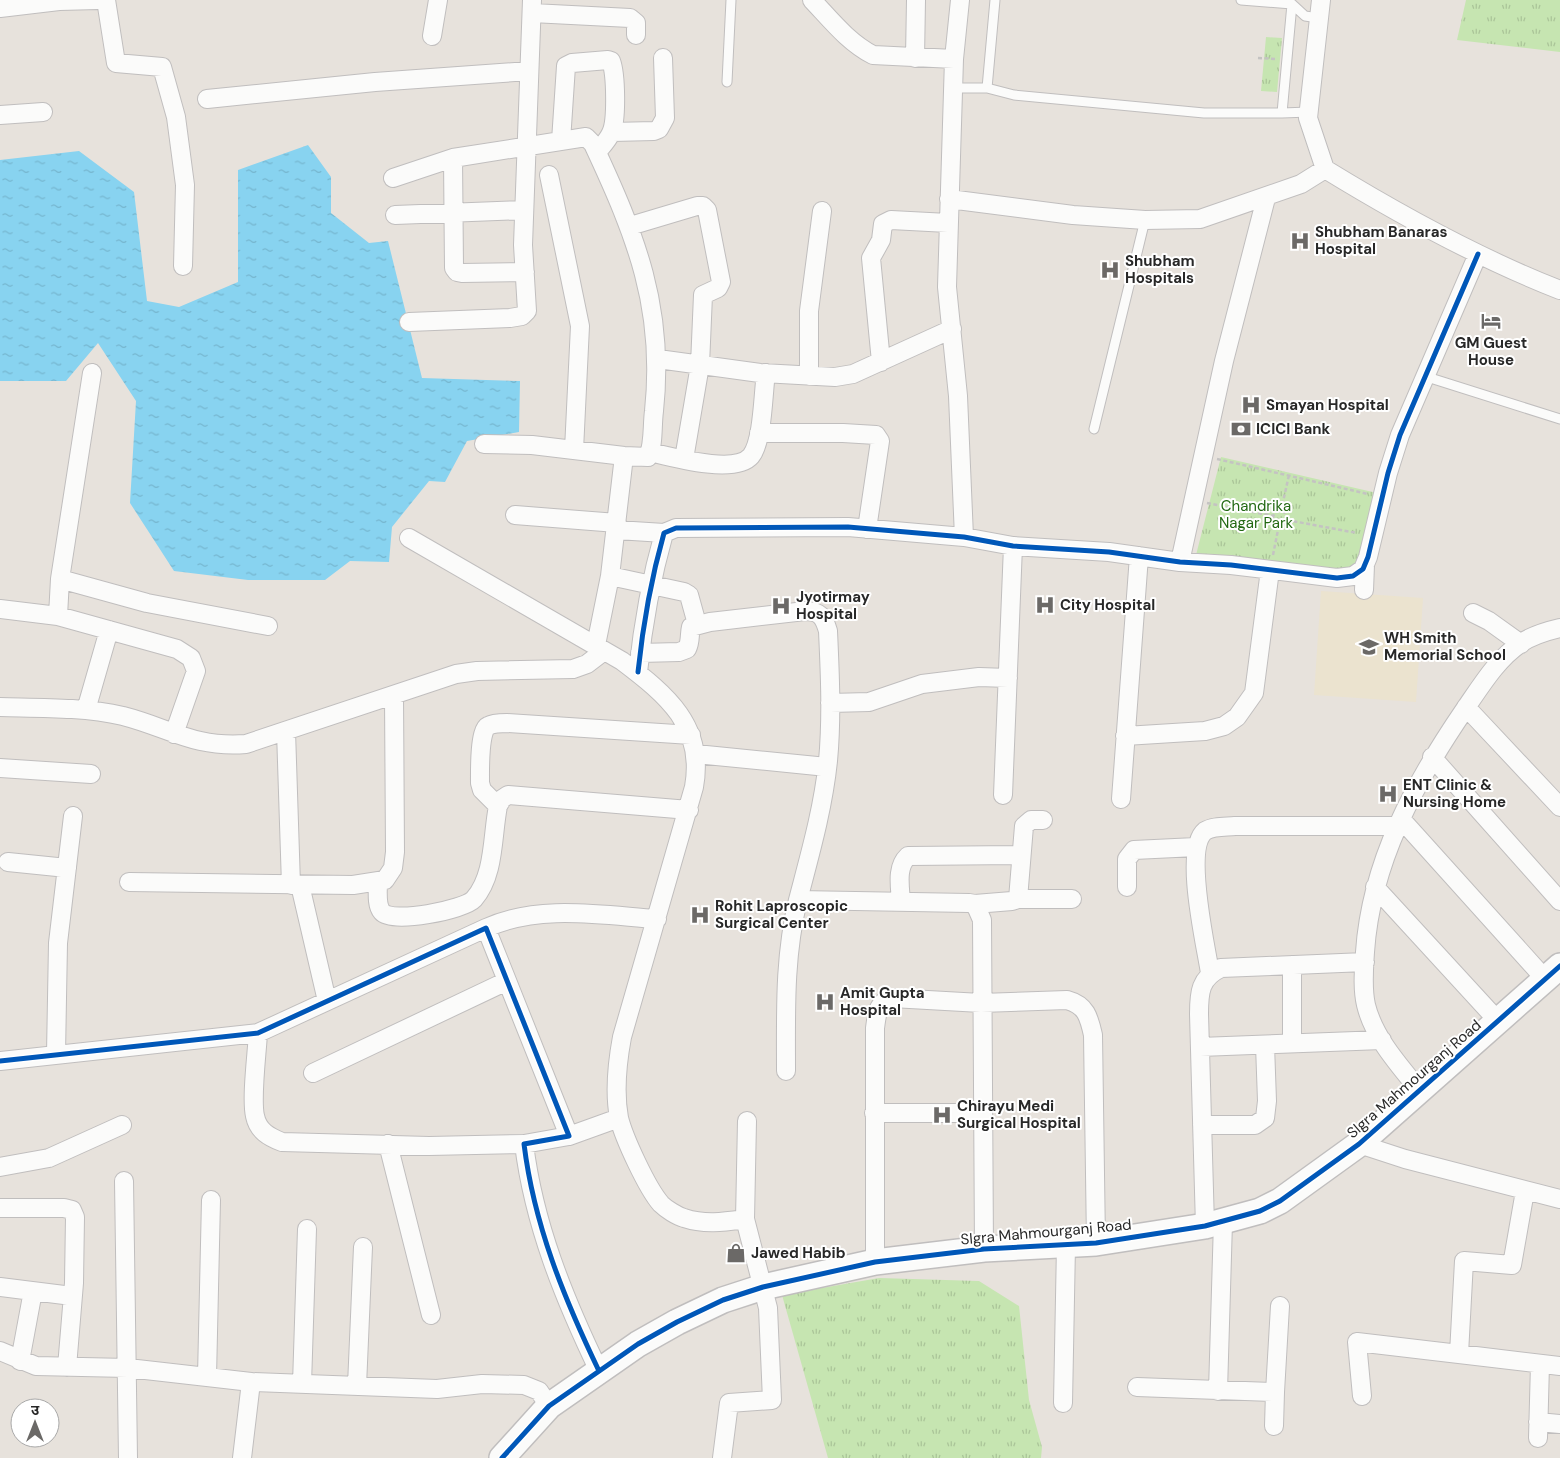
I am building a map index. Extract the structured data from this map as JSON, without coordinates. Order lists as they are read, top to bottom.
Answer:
{
  "streets": {
    "street": ["SIgra Mahmourganj Road"]
  },
  "parks": ["Chandrika Nagar Park"],
  "places": {
    "hospital": [
      "Shubham Banaras Hospital",
      "Shubham Hospitals",
      "Smayan Hospital",
      "City Hospital",
      "Jyotirmay Hospital",
      "ENT Clinic & Nursing Home",
      "Rohit Laproscopic Surgical Center",
      "Amit Gupta Hospital",
      "Chirayu Medi Surgical Hospital"
    ],
    "hotel": ["GM Guest House"],
    "bank": ["ICICI Bank"],
    "school or university": ["WH Smith Memorial School"],
    "shop": ["Jawed Habib"]
  },
  "north": "top"
}
